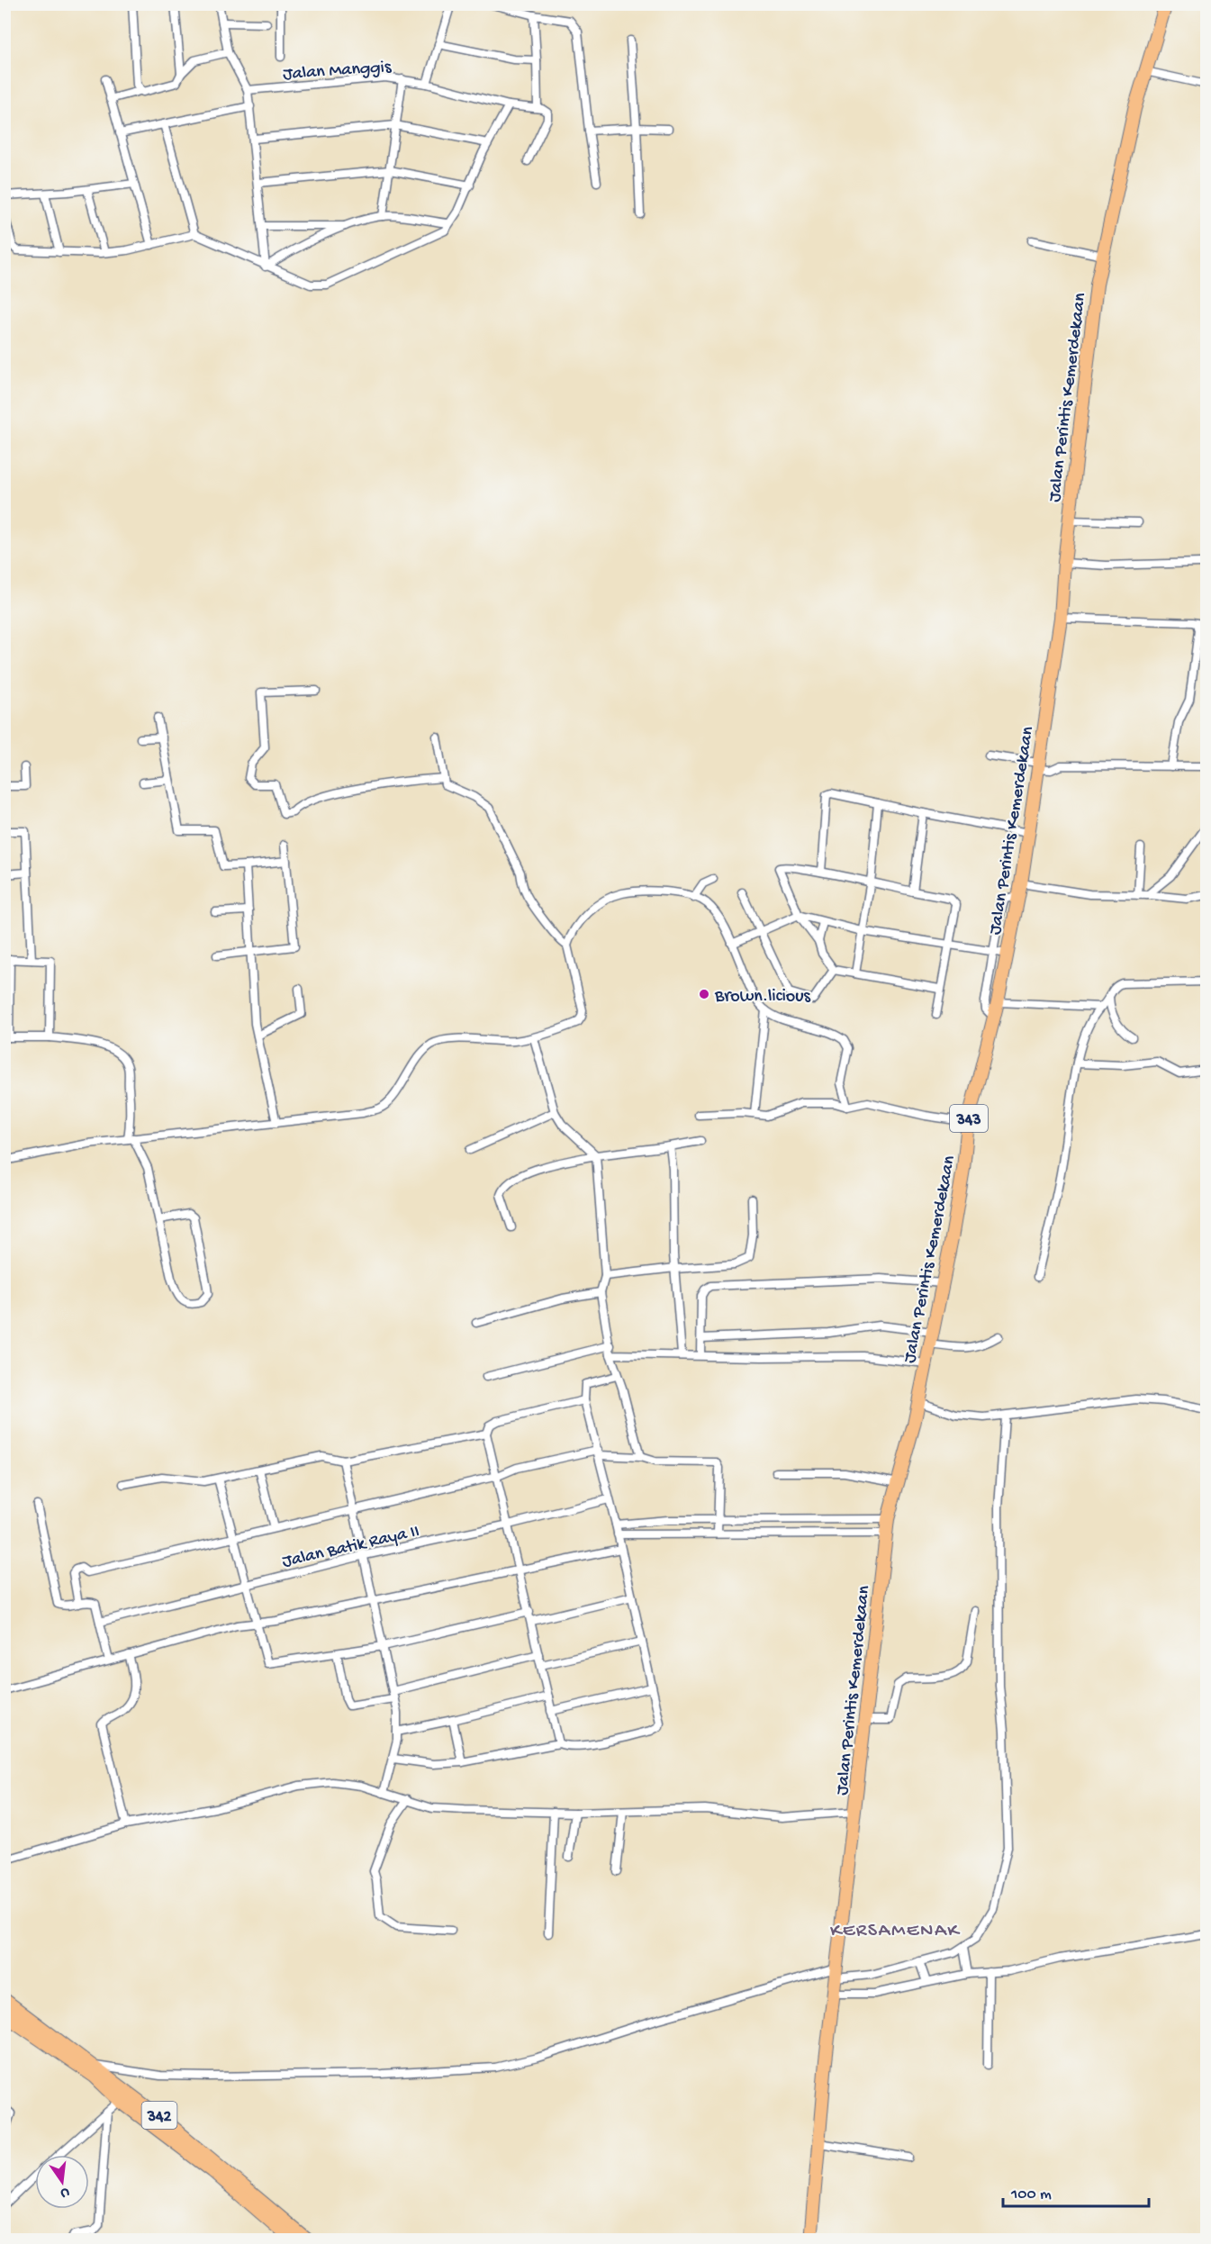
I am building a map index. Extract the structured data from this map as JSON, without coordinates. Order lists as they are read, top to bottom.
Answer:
{
  "streets": {
    "main road": ["Jalan Perintis Kemerdekaan", "343", "342"],
    "street": ["Jalan Manggis", "Jalan Batik Raya II"]
  },
  "districts": ["KERSAMENAK"],
  "places": ["Brown.licious"],
  "scale_bar": "100 m",
  "north": "bottom"
}
